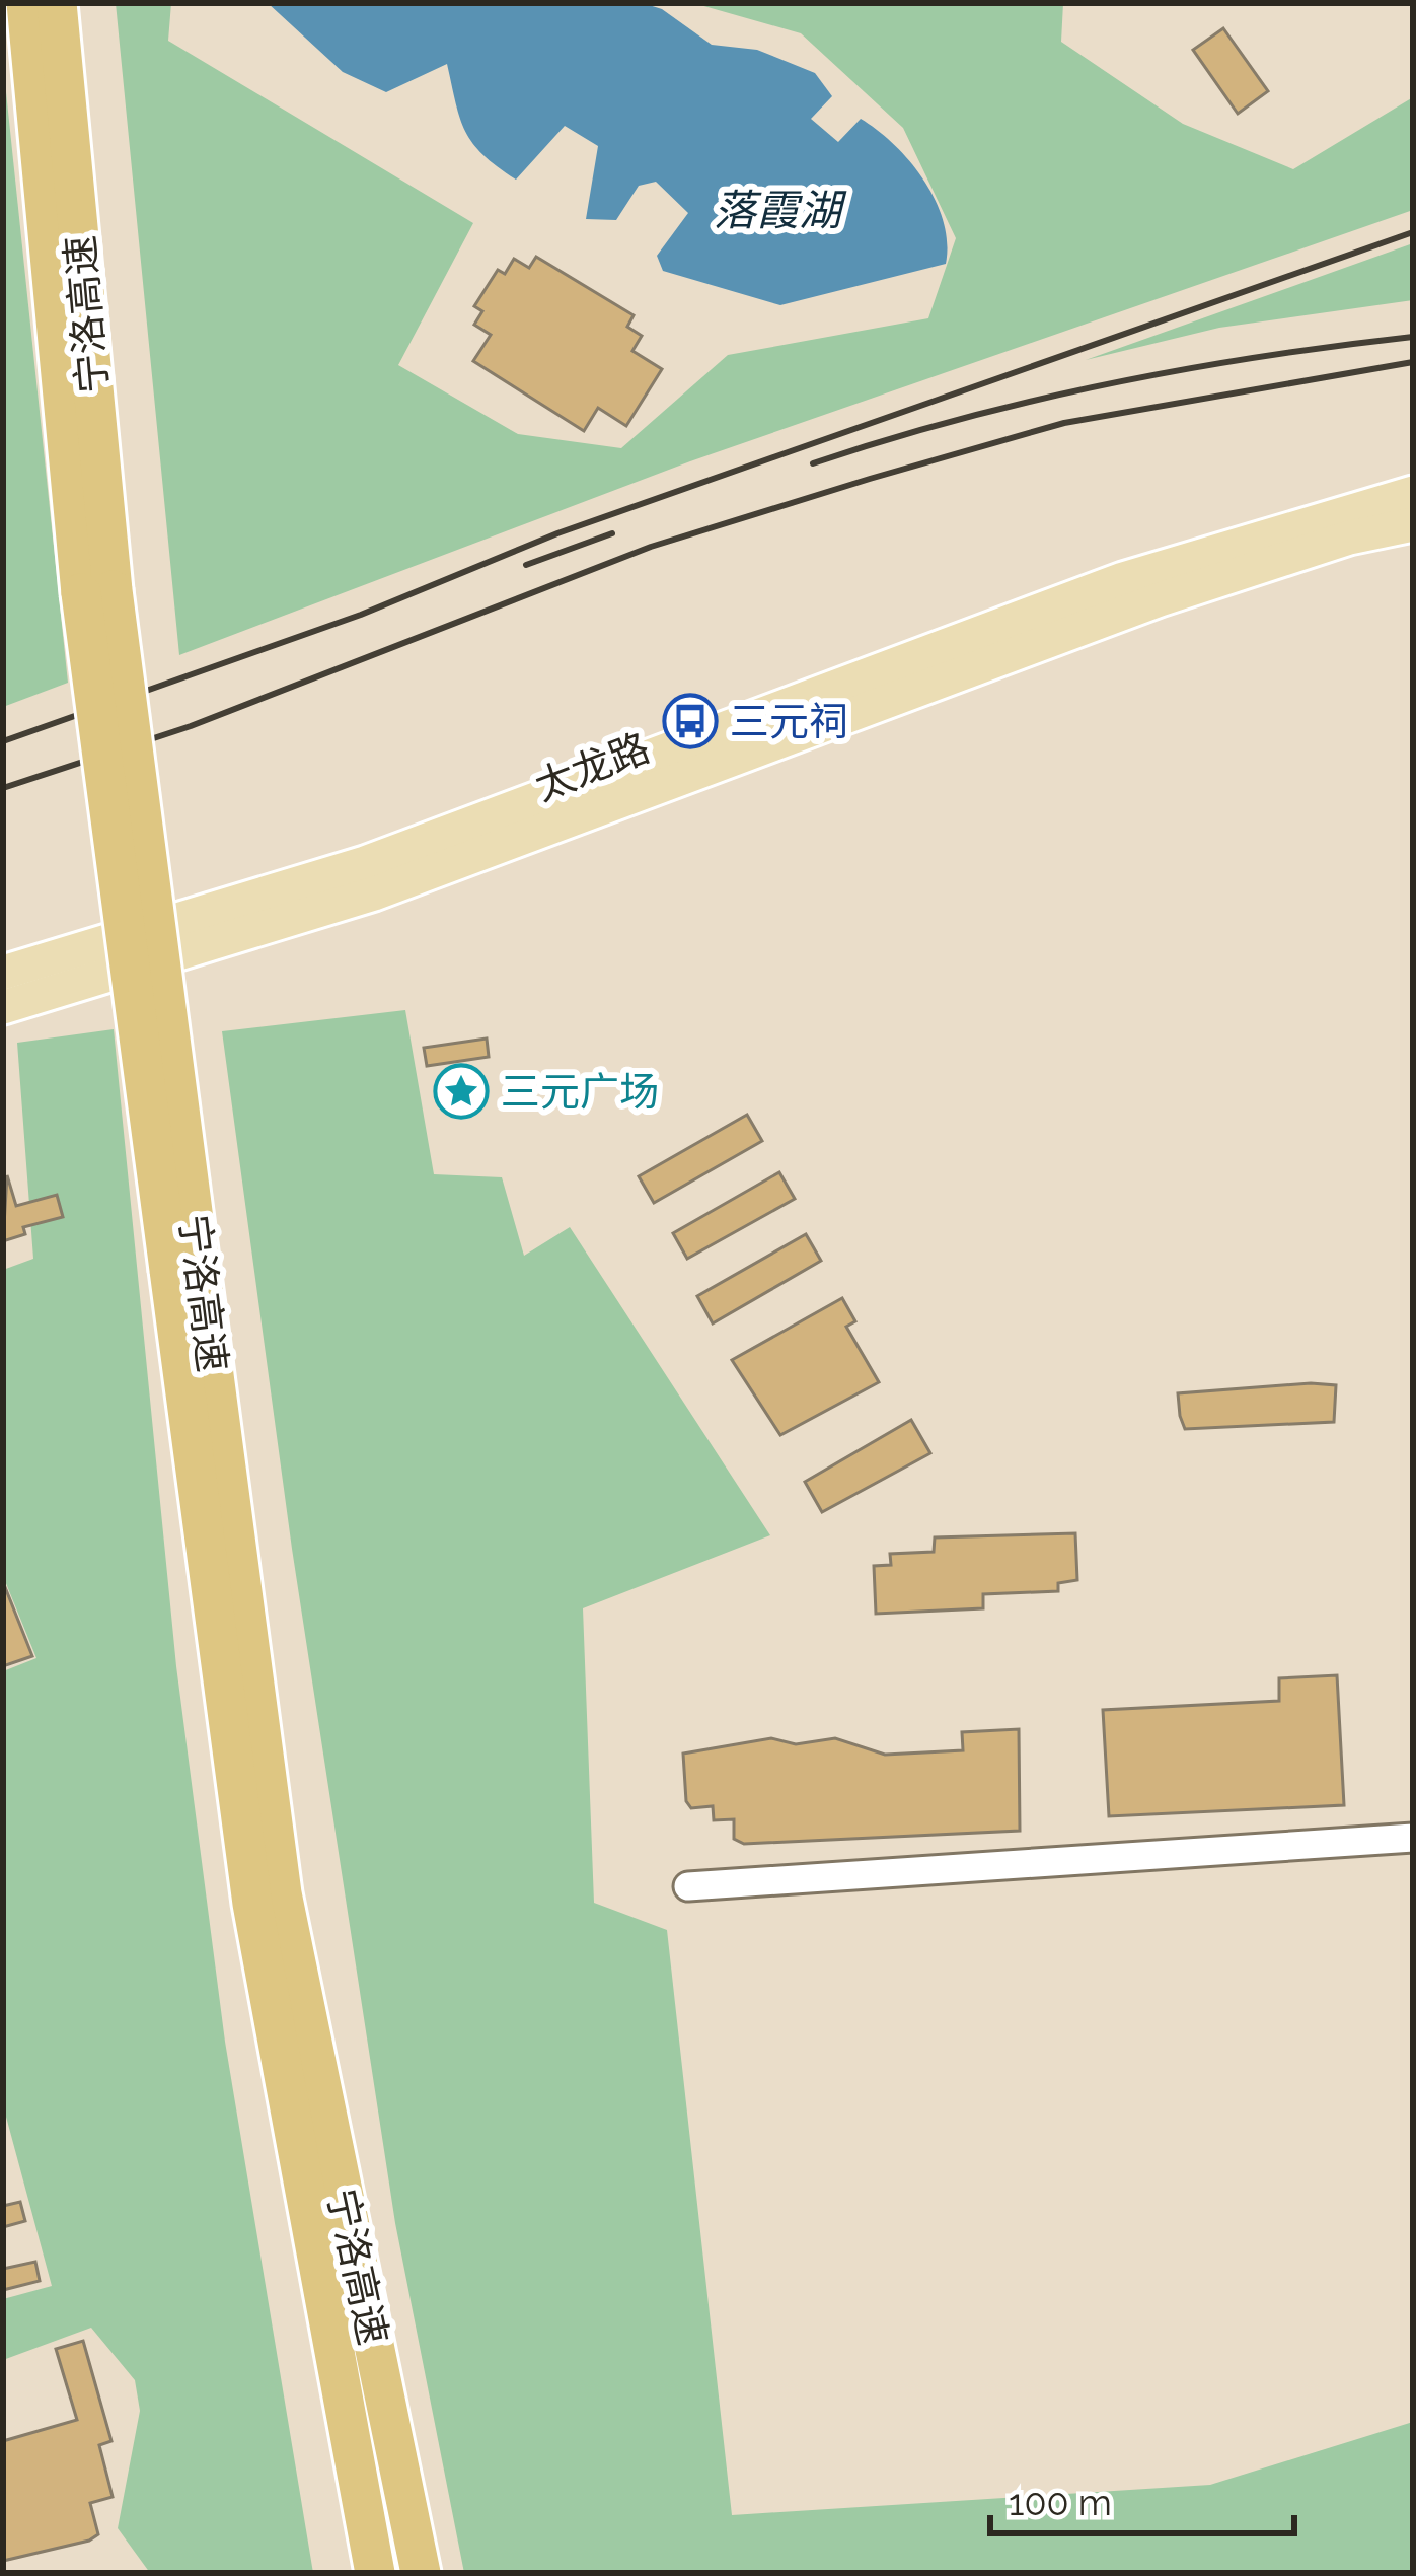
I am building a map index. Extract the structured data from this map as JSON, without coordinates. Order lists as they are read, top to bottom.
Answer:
{
  "streets": {
    "highway": ["宁洛高速"],
    "main road": ["太龙路"]
  },
  "water": ["落霞湖"],
  "places": {
    "bus stop": ["三元祠"],
    "place": ["三元广场"]
  },
  "scale_bar": "100 m"
}
